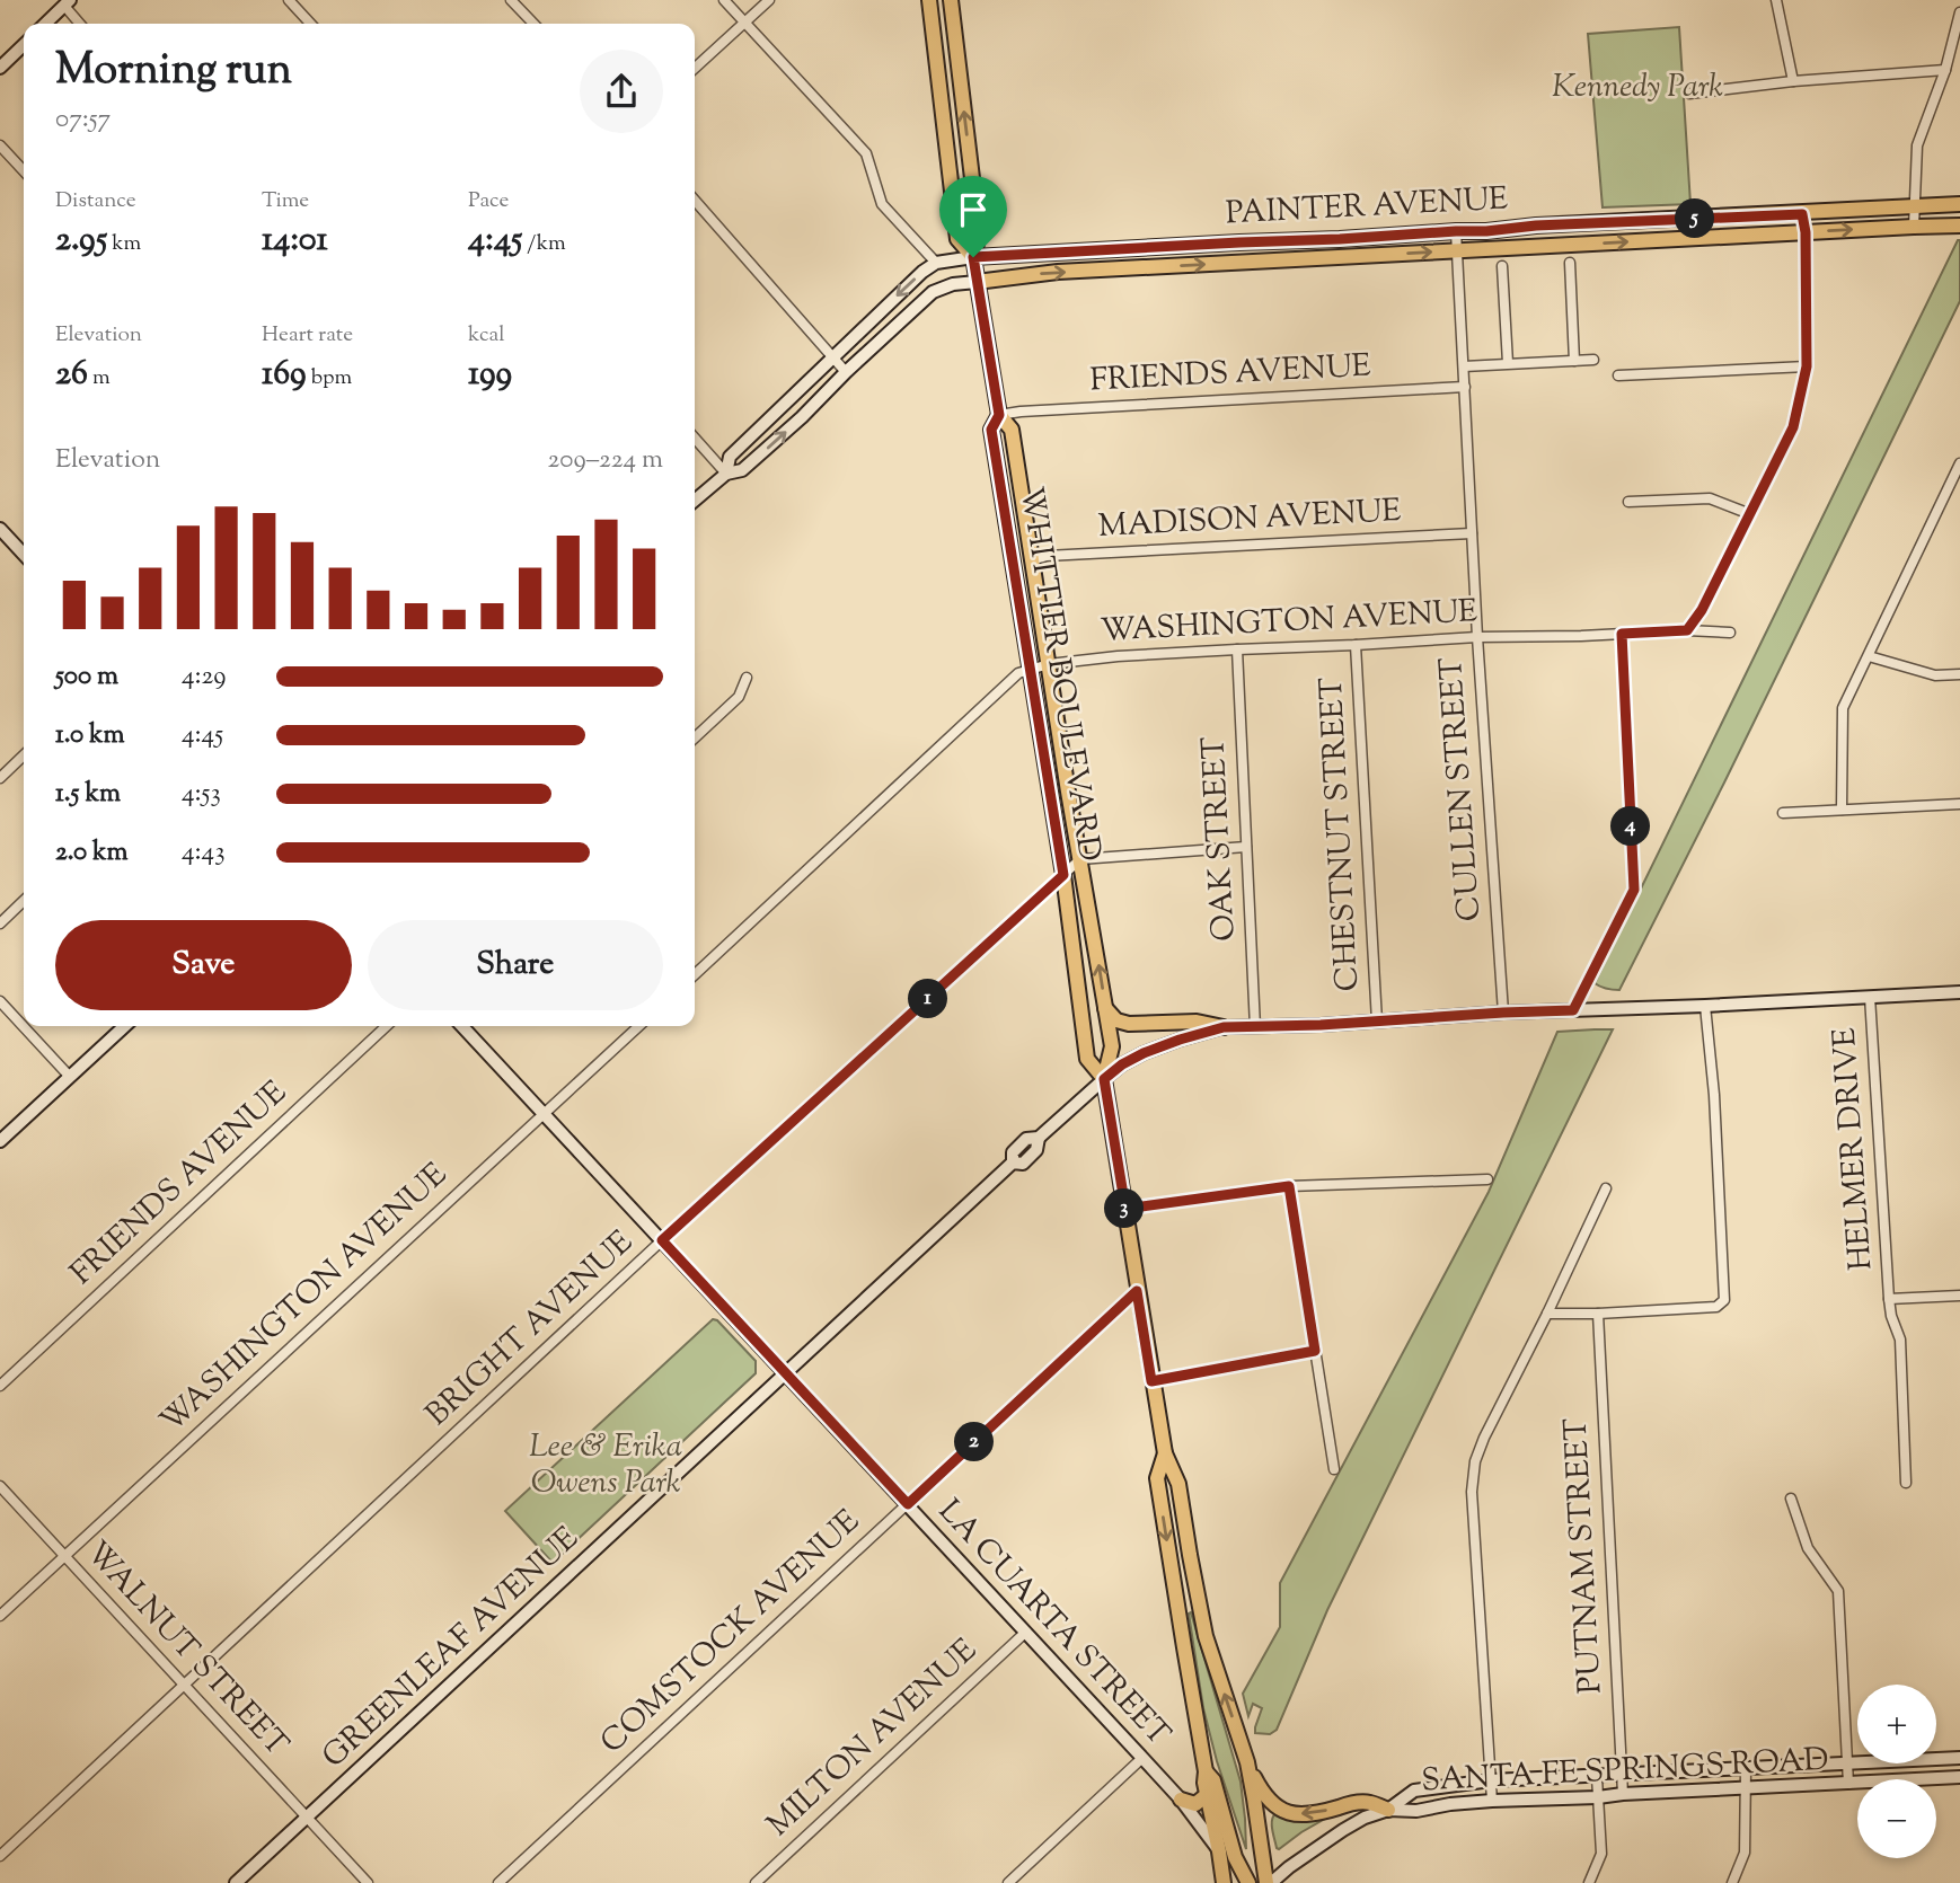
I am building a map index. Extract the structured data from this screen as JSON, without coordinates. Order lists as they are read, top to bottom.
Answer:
{
  "streets": {
    "main road": ["PAINTER AVENUE", "WHITTIER BOULEVARD"],
    "street": [
      "FRIENDS AVENUE",
      "MADISON AVENUE",
      "WASHINGTON AVENUE",
      "CULLEN STREET",
      "CHESTNUT STREET",
      "OAK STREET",
      "HELMER DRIVE",
      "BRIGHT AVENUE",
      "PUTNAM STREET",
      "LA CUARTA STREET",
      "COMSTOCK AVENUE",
      "GREENLEAF AVENUE",
      "WALNUT STREET",
      "MILTON AVENUE",
      "SANTA FE SPRINGS ROAD"
    ]
  },
  "crossings": [
    ["PAINTER AVENUE", "WHITTIER BOULEVARD"],
    ["PAINTER AVENUE", "CULLEN STREET"],
    ["FRIENDS AVENUE", "WHITTIER BOULEVARD"],
    ["FRIENDS AVENUE", "CULLEN STREET"],
    ["MADISON AVENUE", "WHITTIER BOULEVARD"],
    ["MADISON AVENUE", "CULLEN STREET"],
    ["WASHINGTON AVENUE", "WHITTIER BOULEVARD"],
    ["WASHINGTON AVENUE", "CULLEN STREET"],
    ["WASHINGTON AVENUE", "CHESTNUT STREET"],
    ["WASHINGTON AVENUE", "OAK STREET"],
    ["WASHINGTON AVENUE", "LA CUARTA STREET"],
    ["WASHINGTON AVENUE", "WALNUT STREET"],
    ["WHITTIER BOULEVARD", "BRIGHT AVENUE"],
    ["WHITTIER BOULEVARD", "LA CUARTA STREET"],
    ["WHITTIER BOULEVARD", "COMSTOCK AVENUE"],
    ["WHITTIER BOULEVARD", "GREENLEAF AVENUE"],
    ["WHITTIER BOULEVARD", "SANTA FE SPRINGS ROAD"],
    ["CULLEN STREET", "GREENLEAF AVENUE"],
    ["CHESTNUT STREET", "GREENLEAF AVENUE"],
    ["OAK STREET", "GREENLEAF AVENUE"],
    ["HELMER DRIVE", "GREENLEAF AVENUE"],
    ["BRIGHT AVENUE", "LA CUARTA STREET"],
    ["BRIGHT AVENUE", "WALNUT STREET"],
    ["PUTNAM STREET", "SANTA FE SPRINGS ROAD"],
    ["LA CUARTA STREET", "COMSTOCK AVENUE"],
    ["LA CUARTA STREET", "GREENLEAF AVENUE"],
    ["LA CUARTA STREET", "MILTON AVENUE"],
    ["GREENLEAF AVENUE", "WALNUT STREET"]
  ],
  "parks": ["Kennedy Park", "Lee & Erika Owens Park"],
  "page": {
    "heading": ["Morning run", "07:57"],
    "stats": [
      ["Distance", "2.95 km"],
      ["Time", "14:01"],
      ["Pace", "4:45 /km"],
      ["Elevation", "26 m"],
      ["Heart rate", "169 bpm"],
      ["kcal", "199"]
    ],
    "pins": [
      "5",
      "4",
      "1",
      "3",
      "2"
    ],
    "chart": ["Elevation", "209–224 m"],
    "list": [
      {
        "name": "500 m",
        "note": "4:29"
      },
      {
        "name": "1.0 km",
        "note": "4:45"
      },
      {
        "name": "1.5 km",
        "note": "4:53"
      },
      {
        "name": "2.0 km",
        "note": "4:43"
      }
    ],
    "buttons": ["Save", "Share"],
    "map_buttons": ["+", "−"]
  }
}
